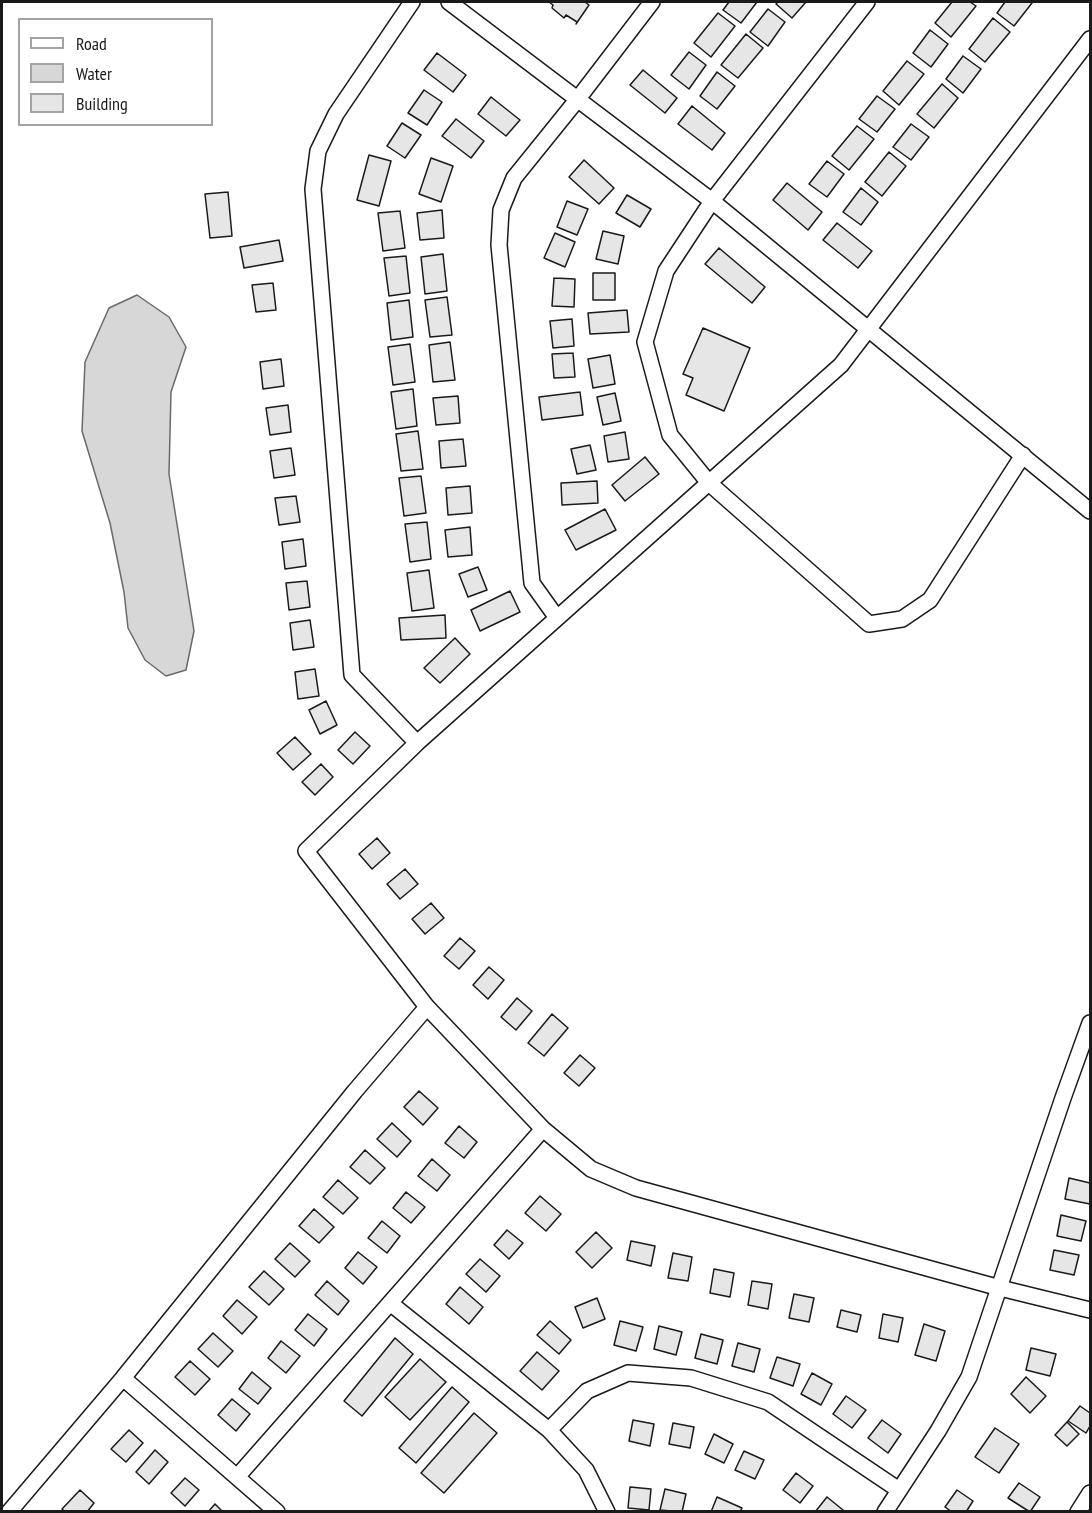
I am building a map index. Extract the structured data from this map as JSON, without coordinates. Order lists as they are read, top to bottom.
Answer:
{
  "legend": ["Road", "Water", "Building"]
}
